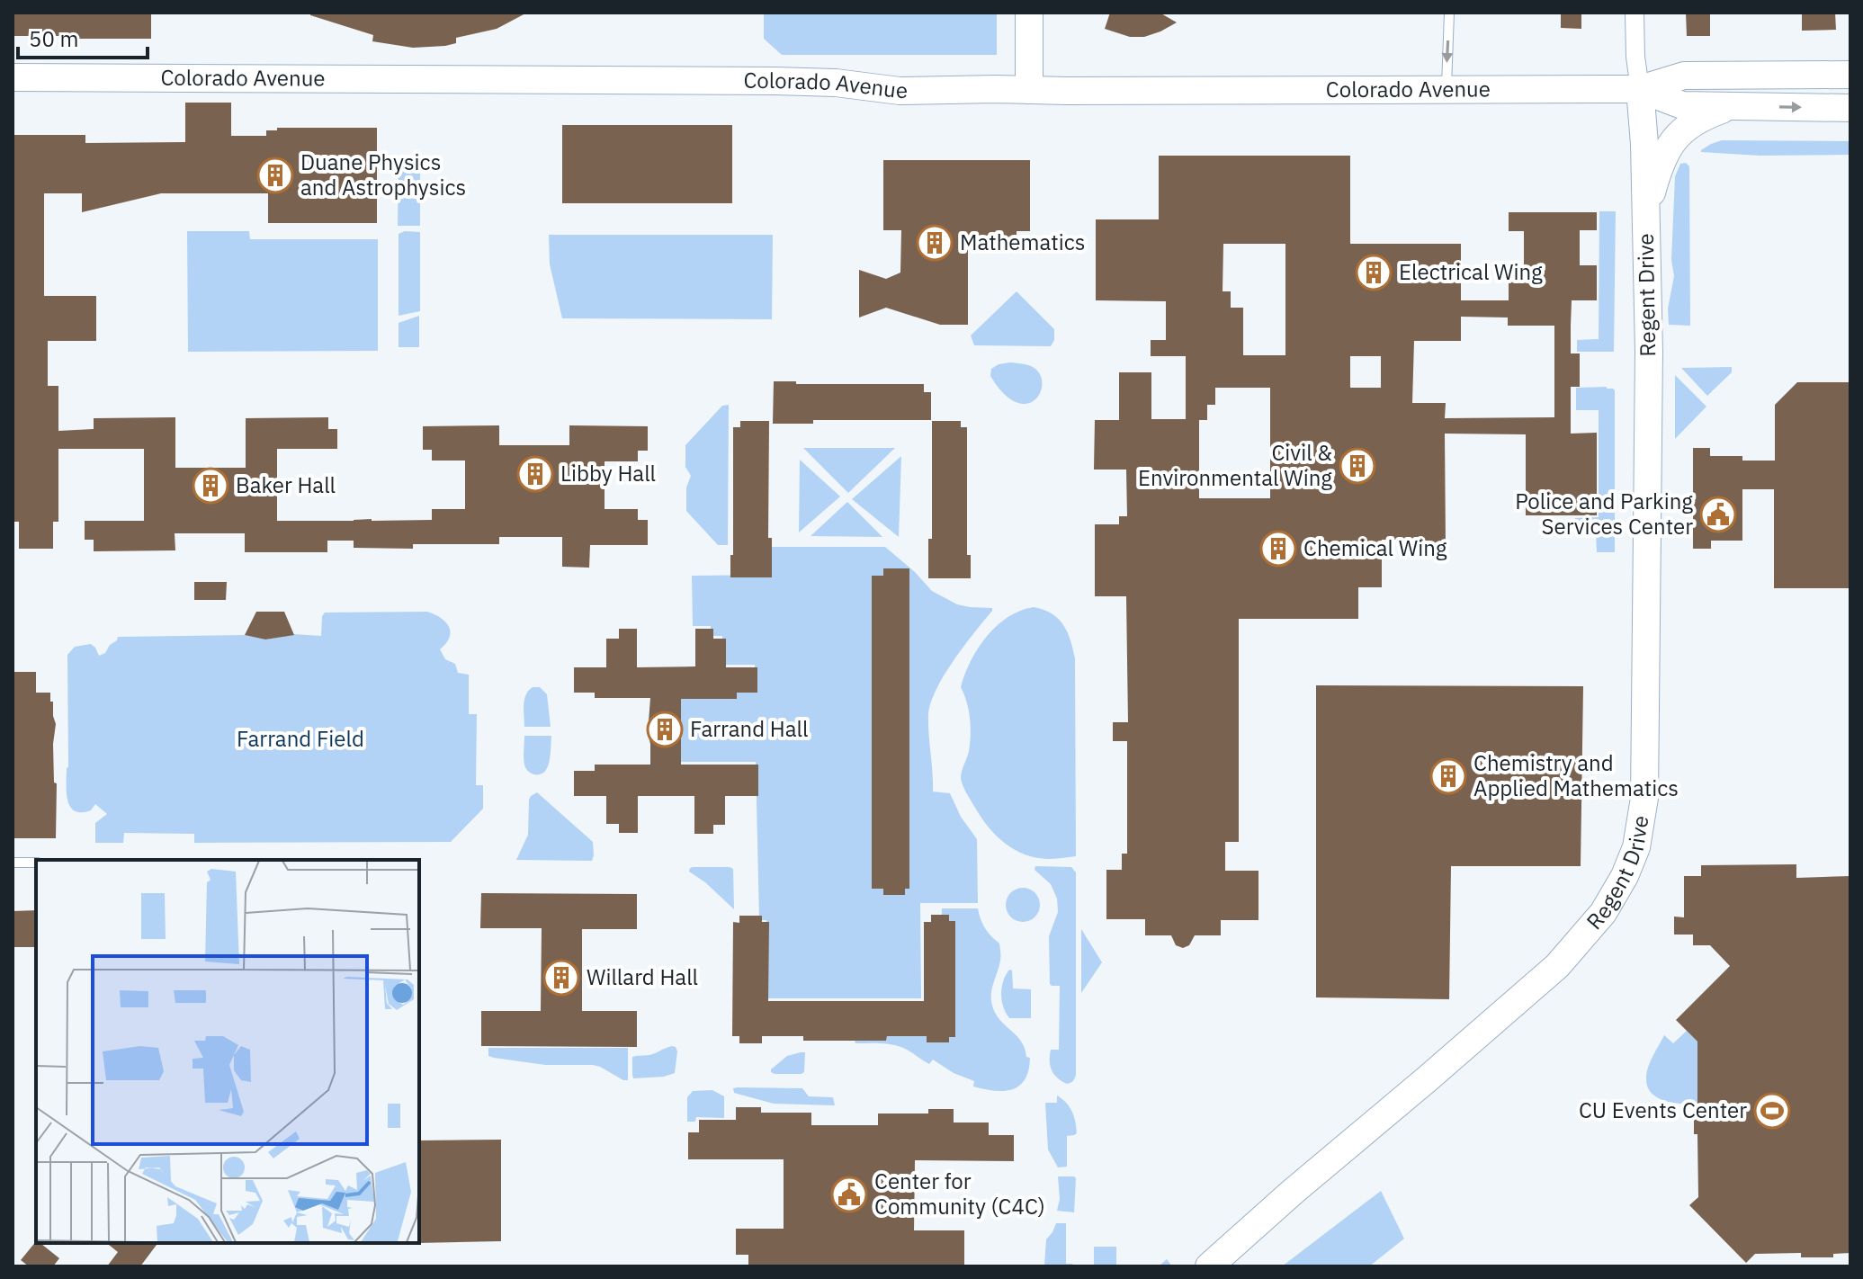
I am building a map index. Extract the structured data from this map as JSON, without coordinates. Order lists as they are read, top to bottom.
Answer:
{
  "streets": {
    "street": ["Colorado Avenue", "Regent Drive"]
  },
  "crossings": [
    ["Colorado Avenue", "Regent Drive"]
  ],
  "parks": ["Farrand Field"],
  "places": {
    "building": [
      "Duane Physics and Astrophysics",
      "Mathematics",
      "Electrical Wing",
      "Civil & Environmental Wing",
      "Libby Hall",
      "Baker Hall",
      "Chemical Wing",
      "Farrand Hall",
      "Chemistry and Applied Mathematics",
      "Willard Hall"
    ],
    "public building": ["Police and Parking Services Center", "Center for Community (C4C)"],
    "sports": ["CU Events Center"]
  },
  "scale_bar": "50 m"
}
